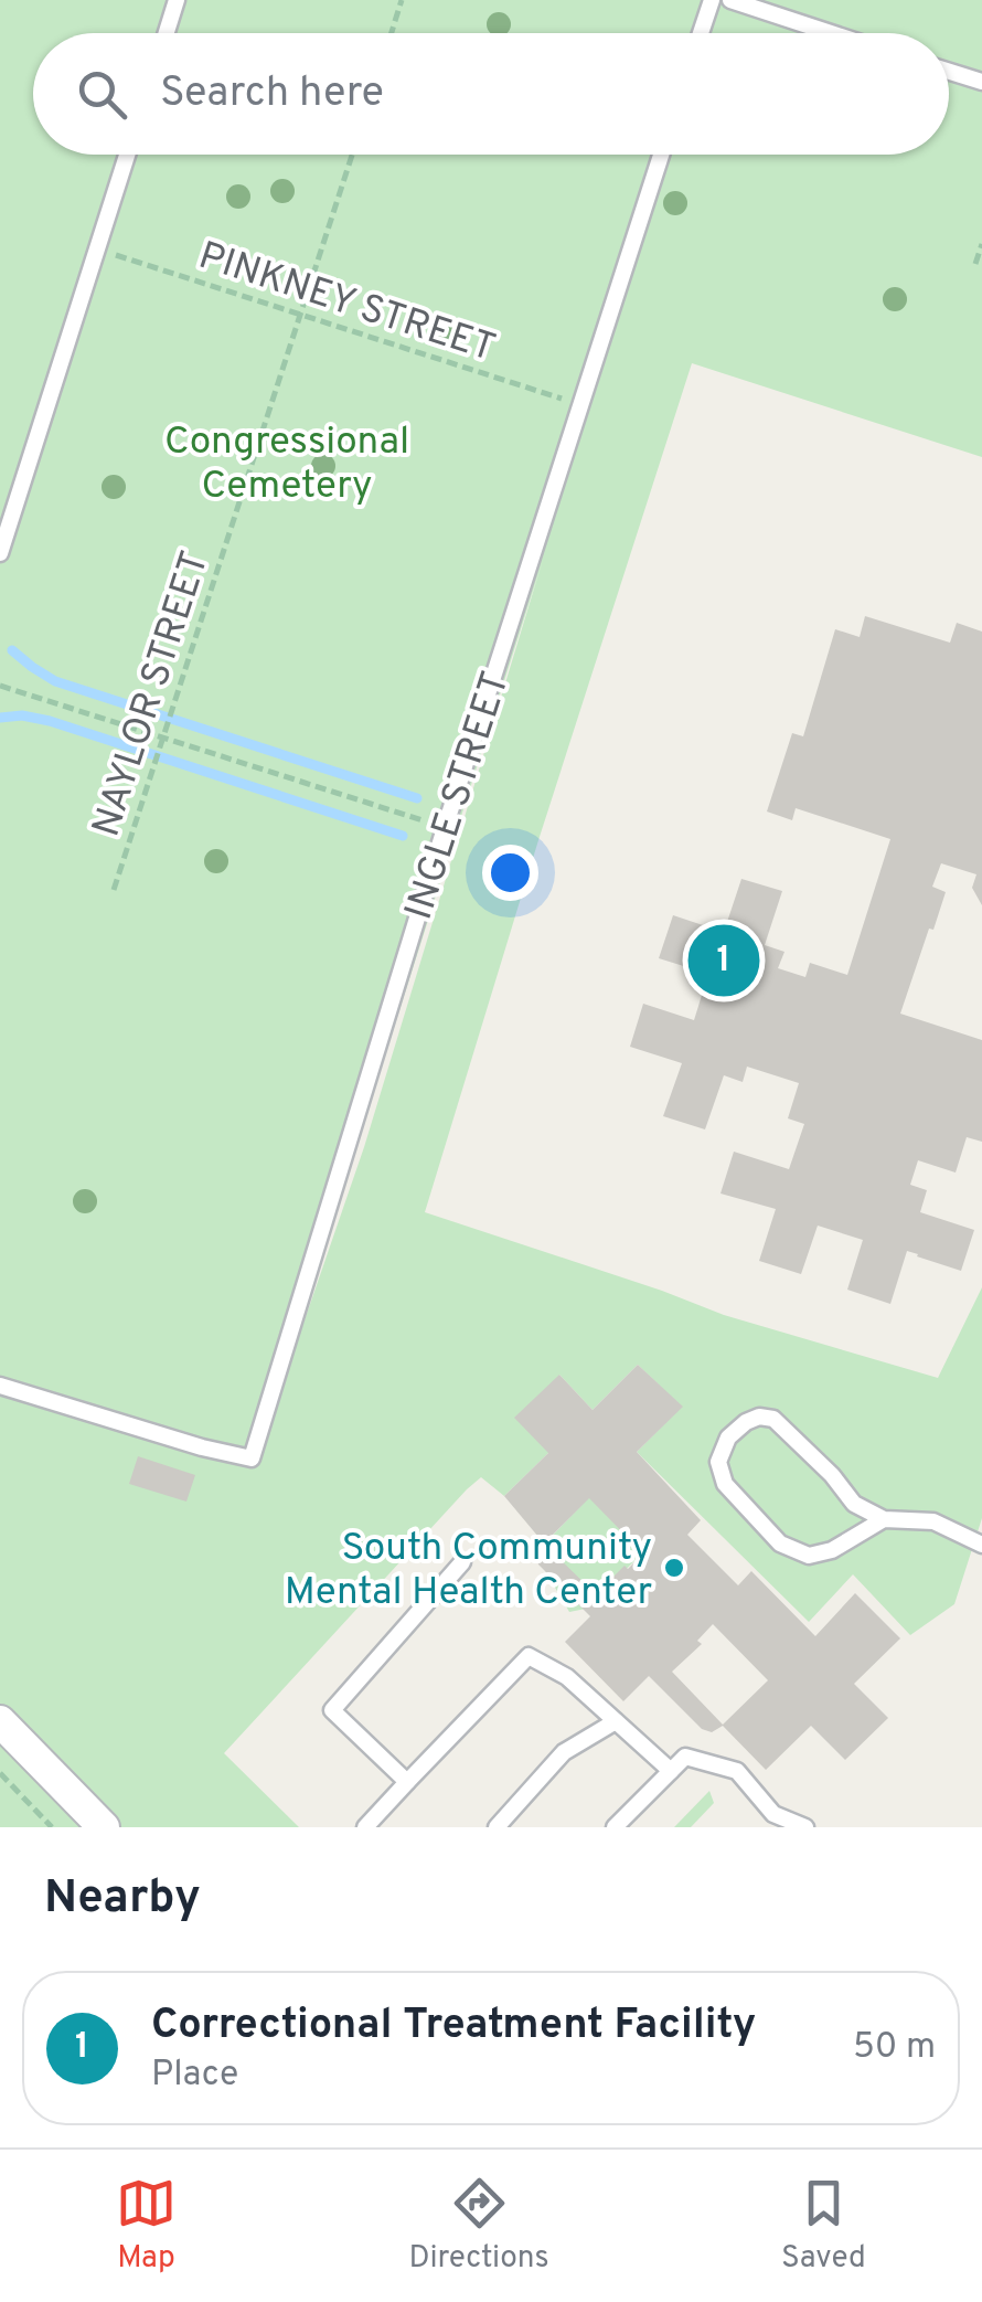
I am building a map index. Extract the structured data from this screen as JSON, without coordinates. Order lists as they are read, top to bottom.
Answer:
{
  "streets": {
    "lane": ["INGLE STREET"],
    "path": ["PINKNEY STREET", "NAYLOR STREET"]
  },
  "crossings": [
    ["PINKNEY STREET", "NAYLOR STREET"],
    ["PINKNEY STREET", "INGLE STREET"]
  ],
  "parks": ["Congressional Cemetery"],
  "places": ["South Community Mental Health Center"],
  "page": {
    "search": "Search here",
    "pins": "1",
    "heading": "Nearby",
    "list": [
      {
        "mark": "1",
        "name": "Correctional Treatment Facility",
        "note": "Place",
        "value": "50 m"
      }
    ],
    "nav": ["Map", "Directions", "Saved"]
  }
}
